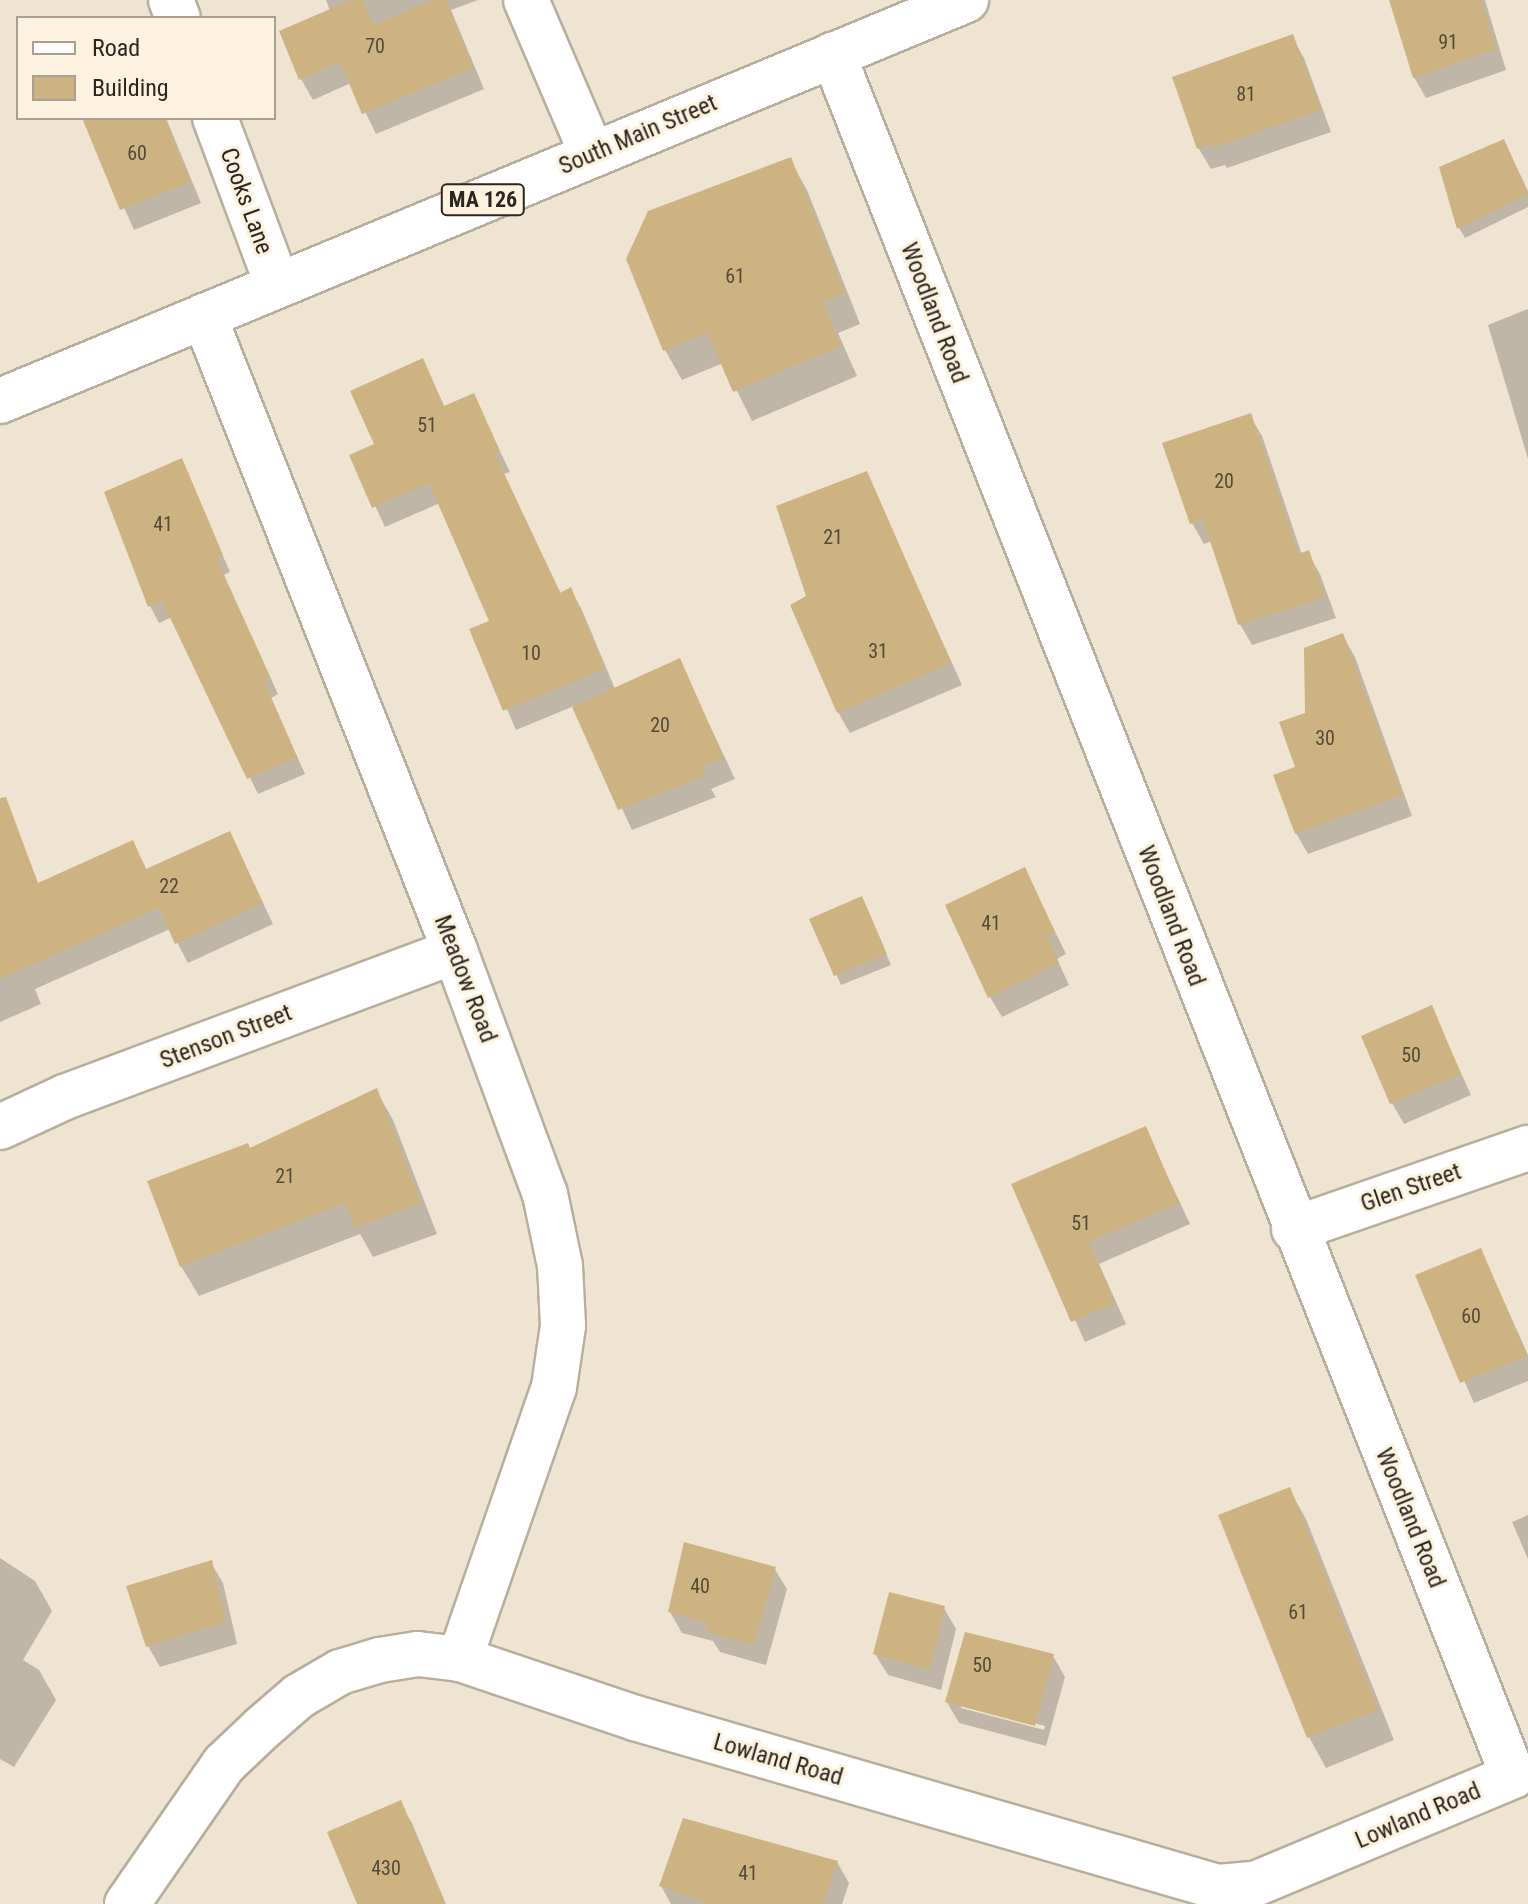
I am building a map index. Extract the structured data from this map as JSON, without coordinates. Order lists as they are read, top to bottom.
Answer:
{
  "streets": {
    "street": [
      "South Main Street",
      "MA 126",
      "Cooks Lane",
      "Woodland Road",
      "Meadow Road",
      "Stenson Street",
      "Glen Street",
      "Lowland Road"
    ]
  },
  "crossings": [
    ["South Main Street", "Cooks Lane"],
    ["South Main Street", "Woodland Road"],
    ["South Main Street", "Meadow Road"],
    ["Woodland Road", "Glen Street"],
    ["Woodland Road", "Lowland Road"],
    ["Meadow Road", "Stenson Street"],
    ["Meadow Road", "Lowland Road"]
  ],
  "house_numbers": [
    "91",
    "70",
    "81",
    "60",
    "61",
    "51",
    "20",
    "41",
    "21",
    "31",
    "10",
    "20",
    "30",
    "22",
    "41",
    "50",
    "21",
    "51",
    "60",
    "40",
    "61",
    "50",
    "430",
    "41"
  ],
  "legend": ["Road", "Building"]
}
